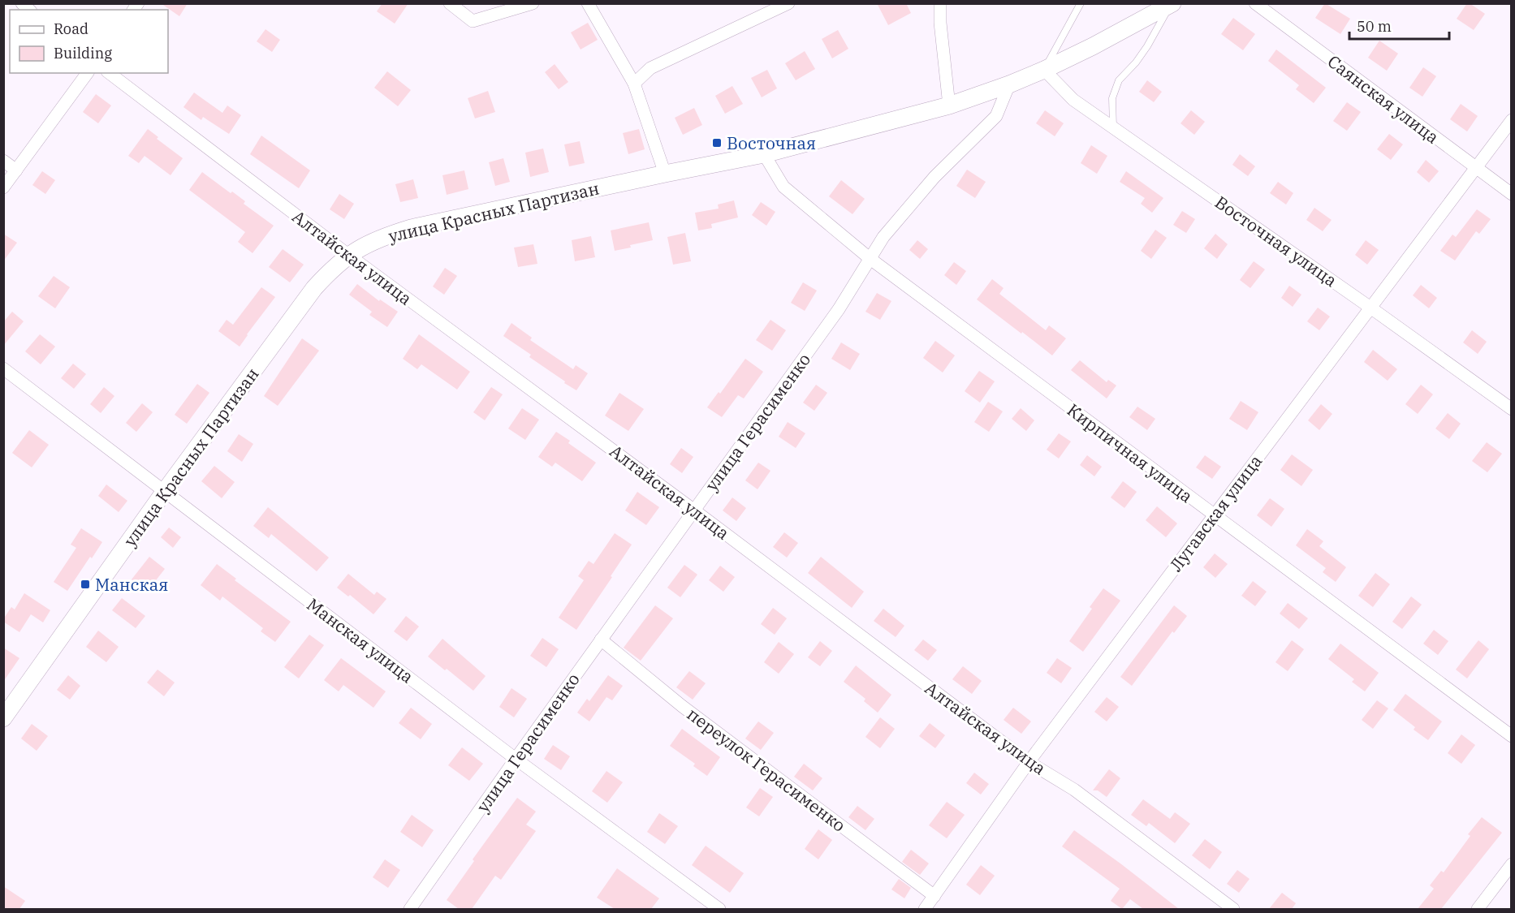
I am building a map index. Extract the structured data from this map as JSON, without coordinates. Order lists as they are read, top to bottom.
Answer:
{
  "streets": {
    "main road": ["улица Красных Партизан"],
    "street": [
      "Саянская улица",
      "Восточная улица",
      "Алтайская улица",
      "улица Герасименко",
      "Кирпичная улица",
      "Лугавская улица",
      "Манская улица",
      "переулок Герасименко"
    ]
  },
  "crossings": [
    ["Саянская улица", "Лугавская улица"],
    ["улица Красных Партизан", "Восточная улица"],
    ["улица Красных Партизан", "Алтайская улица"],
    ["улица Красных Партизан", "улица Герасименко"],
    ["улица Красных Партизан", "Кирпичная улица"],
    ["улица Красных Партизан", "Манская улица"],
    ["Восточная улица", "Лугавская улица"],
    ["Алтайская улица", "улица Герасименко"],
    ["Алтайская улица", "Лугавская улица"],
    ["улица Герасименко", "Кирпичная улица"],
    ["улица Герасименко", "Манская улица"],
    ["улица Герасименко", "переулок Герасименко"],
    ["Кирпичная улица", "Лугавская улица"],
    ["Лугавская улица", "переулок Герасименко"]
  ],
  "places": {
    "transit": ["Восточная", "Манская"]
  },
  "legend": ["Road", "Building"],
  "scale_bar": "50 m"
}
